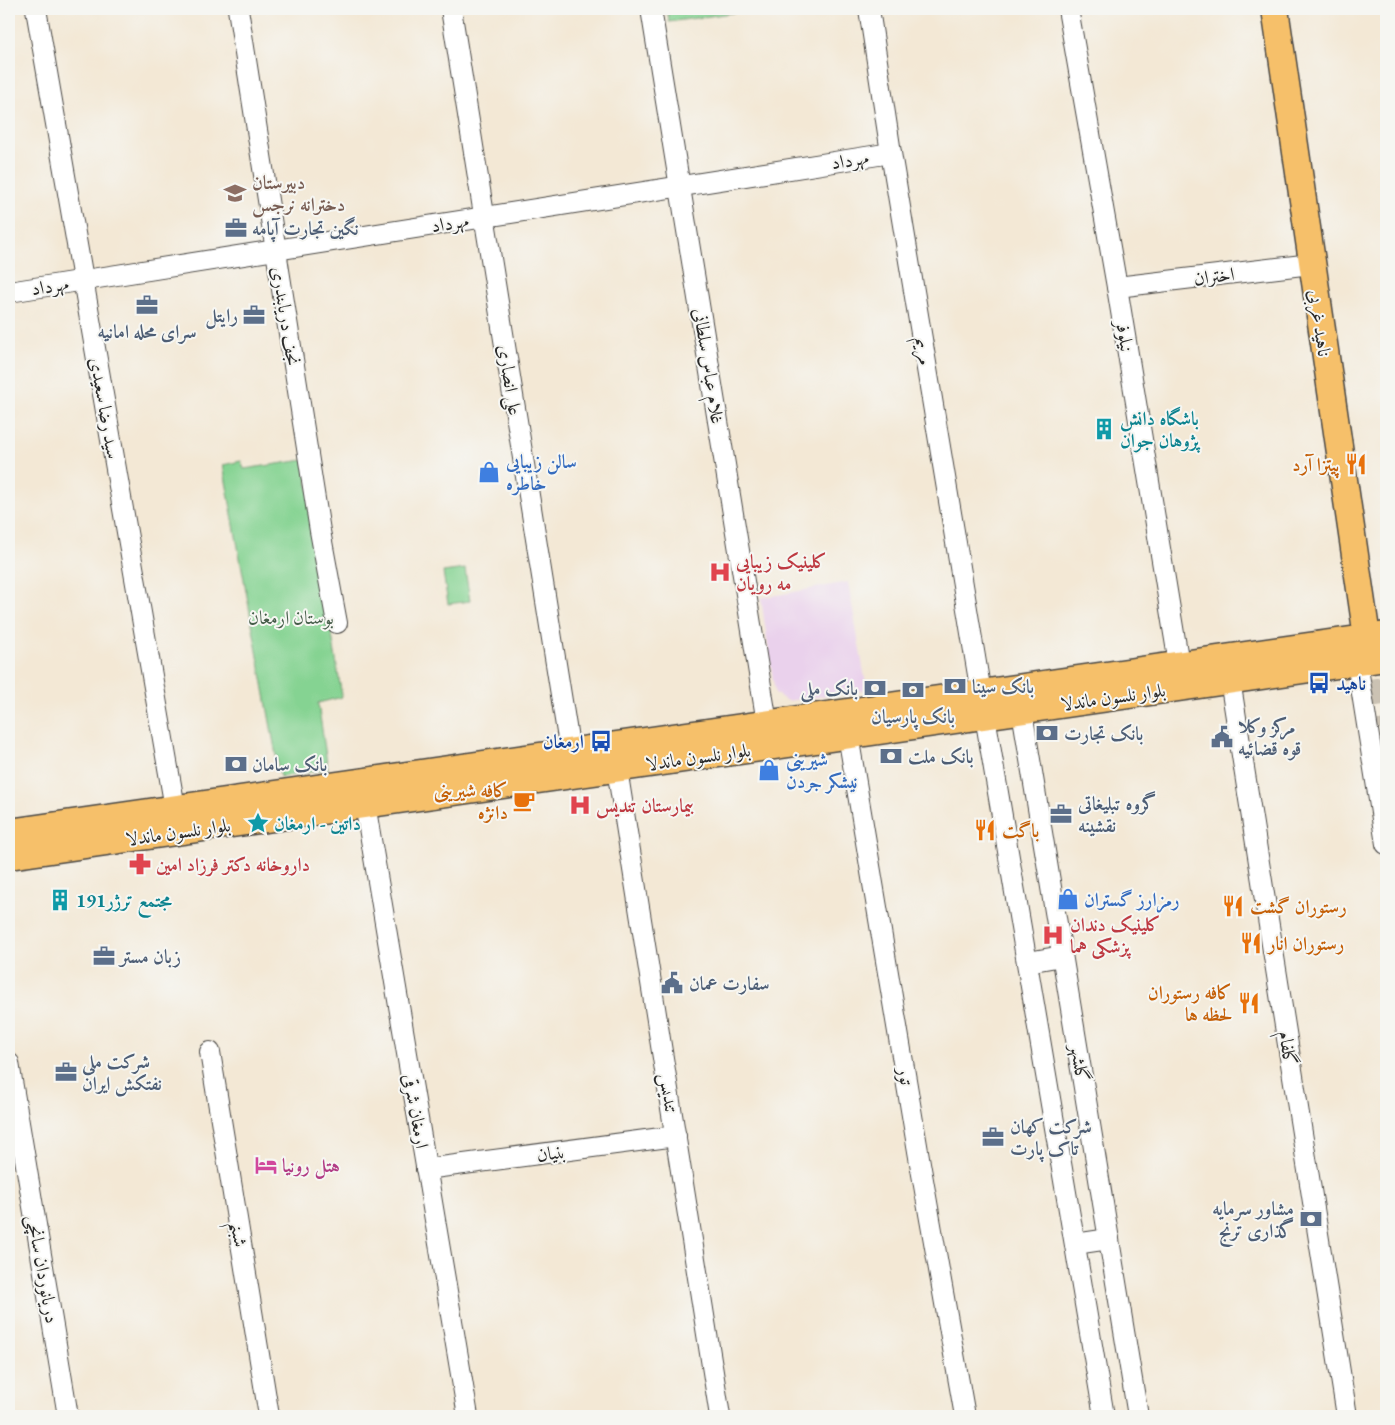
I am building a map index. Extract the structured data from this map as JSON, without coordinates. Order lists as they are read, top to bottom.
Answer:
{
  "streets": {
    "main road": ["ناهید غربی", "بلوار نلسون ماندلا"],
    "street": [
      "مهرداد",
      "اختران",
      "نجف دریابندری",
      "نیلوفر",
      "مریم",
      "غلام عباس سلطانی",
      "علی انصاری",
      "سید رضا سعیدی",
      "گلفام",
      "گلشهر",
      "تور",
      "تندیس",
      "ارمغان شرقی",
      "بنیان",
      "شبنم",
      "دریانوردان سانچی"
    ]
  },
  "crossings": [
    ["مهرداد", "نجف دریابندری"],
    ["مهرداد", "مریم"],
    ["مهرداد", "غلام عباس سلطانی"],
    ["مهرداد", "علی انصاری"],
    ["مهرداد", "سید رضا سعیدی"],
    ["اختران", "ناهید غربی"],
    ["اختران", "نیلوفر"],
    ["ناهید غربی", "بلوار نلسون ماندلا"],
    ["نیلوفر", "بلوار نلسون ماندلا"],
    ["مریم", "بلوار نلسون ماندلا"],
    ["مریم", "گلشهر"],
    ["غلام عباس سلطانی", "بلوار نلسون ماندلا"],
    ["علی انصاری", "بلوار نلسون ماندلا"],
    ["سید رضا سعیدی", "بلوار نلسون ماندلا"],
    ["بلوار نلسون ماندلا", "گلفام"],
    ["بلوار نلسون ماندلا", "گلشهر"],
    ["بلوار نلسون ماندلا", "تور"],
    ["بلوار نلسون ماندلا", "تندیس"],
    ["بلوار نلسون ماندلا", "ارمغان شرقی"],
    ["تندیس", "بنیان"],
    ["ارمغان شرقی", "بنیان"]
  ],
  "parks": ["بوستان ارمغان"],
  "places": {
    "school or university": ["دبیرستان دخترانه نرجس"],
    "office": [
      "نگین تجارت آپامه",
      "سرای محله امانیه",
      "رایتل",
      "گروه تبلیغاتی نقشینه",
      "زبان مستر",
      "شرکت ملی نفتکش ایران",
      "شرکت کهان تاک پارت"
    ],
    "building": ["باشگاه دانش پژوهان جوان", "مجتمع ترژر191"],
    "restaurant": [
      "پیتزا آرد",
      "باگت",
      "رستوران گشت",
      "رستوران انار",
      "کافه رستوران لحظه ها"
    ],
    "shop": ["سالن زیبایی خاطره", "شیرینی نیشکر جردن", "رمزارز گستران"],
    "hospital": ["کلینیک زیبایی مه رویان", "بیمارستان تندیس", "کلینیک دندان پزشکی هما"],
    "bus stop": ["ناهید", "ارمغان"],
    "bank": [
      "بانک سینا",
      "بانک ملی",
      "بانک پارسیان",
      "بانک تجارت",
      "بانک ملت",
      "بانک سامان",
      "مشاور سرمایه گذاری ترنج"
    ],
    "public building": ["مرکز وکلا قوه قضائیه", "سفارت عمان"],
    "cafe": ["کافه شیرینی دانژه"],
    "place": ["داتین - ارمغان"],
    "pharmacy": ["داروخانه دکتر فرزاد امین"],
    "hotel": ["هتل رونیا"]
  }
}
